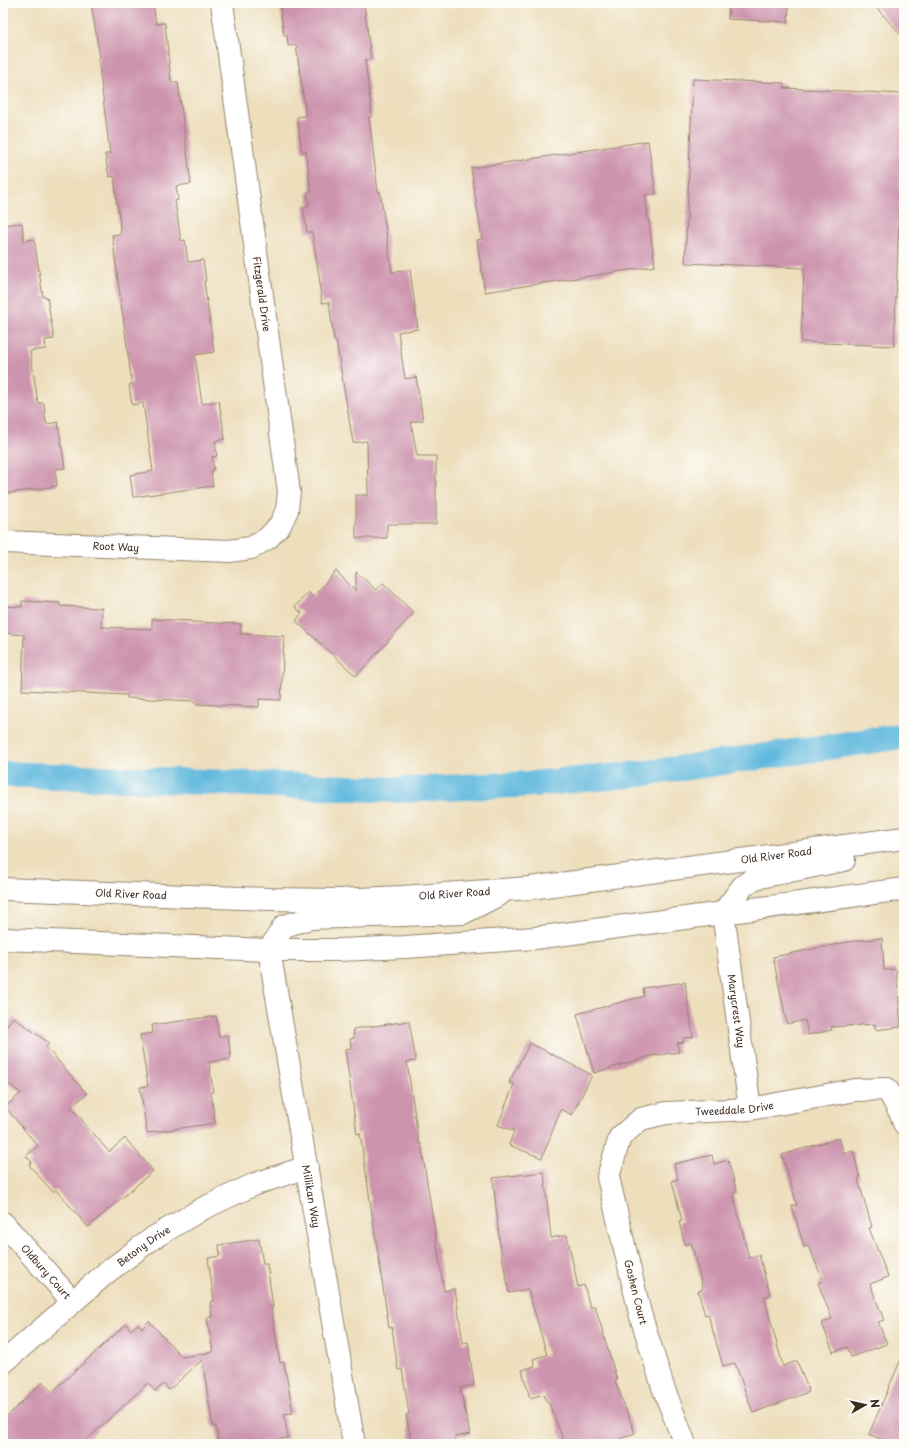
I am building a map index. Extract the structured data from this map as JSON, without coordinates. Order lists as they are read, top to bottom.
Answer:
{
  "streets": {
    "street": [
      "Fitzgerald Drive",
      "Root Way",
      "Old River Road",
      "Marycrest Way",
      "Tweeddale Drive",
      "Millikan Way",
      "Betony Drive",
      "Oldbury Court",
      "Goshen Court"
    ]
  },
  "crossings": [
    ["Fitzgerald Drive", "Root Way"],
    ["Marycrest Way", "Tweeddale Drive"],
    ["Tweeddale Drive", "Goshen Court"],
    ["Millikan Way", "Betony Drive"],
    ["Betony Drive", "Oldbury Court"]
  ],
  "north": "right"
}
